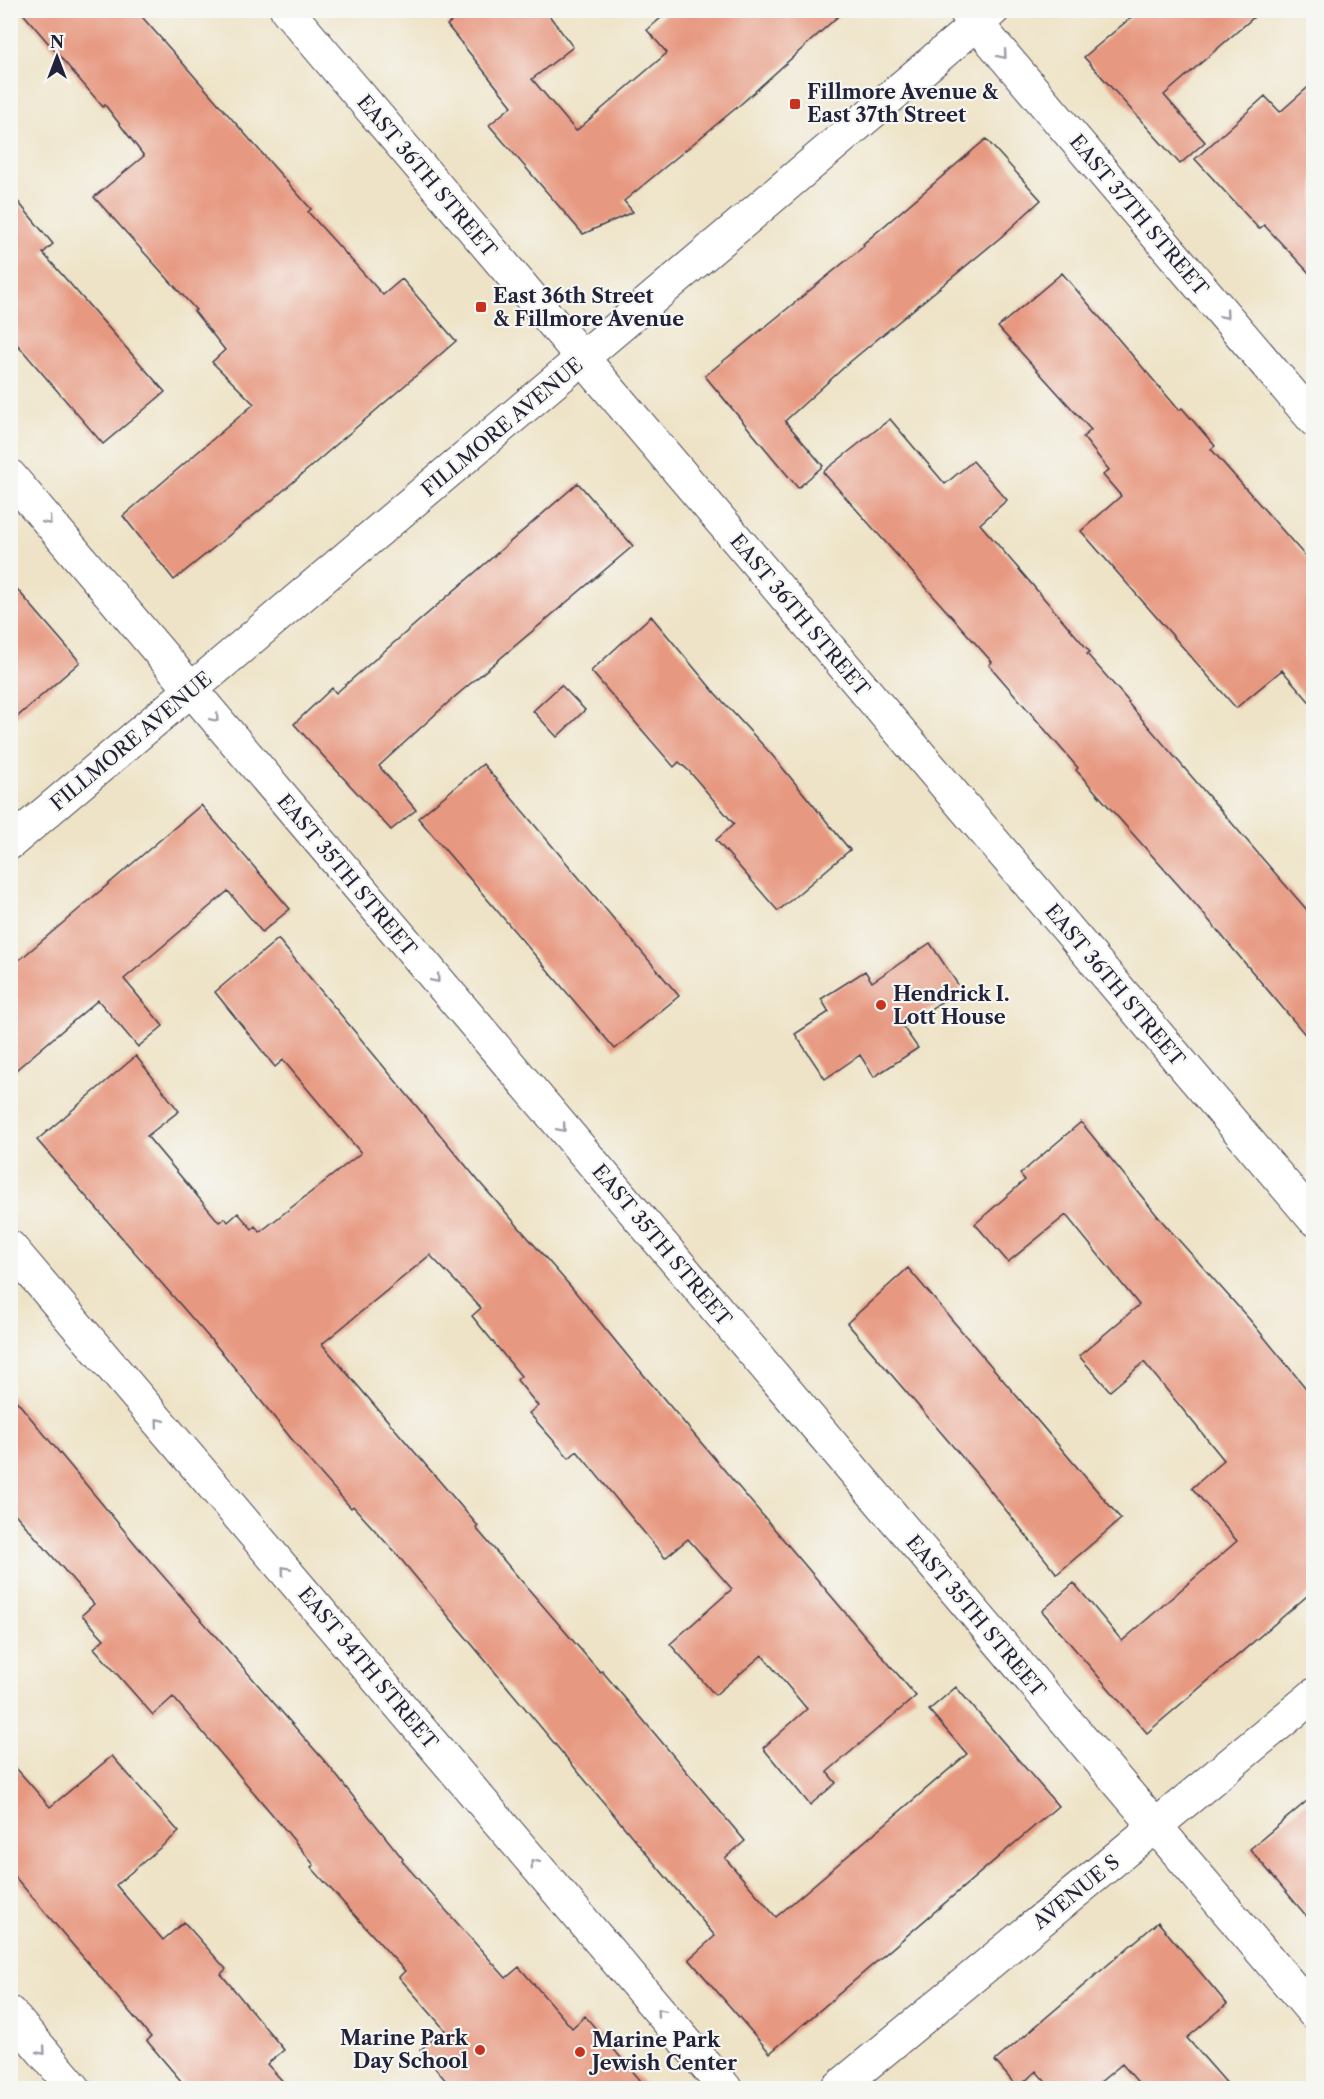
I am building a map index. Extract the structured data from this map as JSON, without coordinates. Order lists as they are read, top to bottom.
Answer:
{
  "streets": {
    "street": [
      "EAST 36TH STREET",
      "EAST 37TH STREET",
      "FILLMORE AVENUE",
      "EAST 35TH STREET",
      "EAST 34TH STREET",
      "AVENUE S"
    ]
  },
  "crossings": [
    ["EAST 36TH STREET", "FILLMORE AVENUE"],
    ["EAST 37TH STREET", "FILLMORE AVENUE"],
    ["FILLMORE AVENUE", "EAST 35TH STREET"],
    ["EAST 35TH STREET", "AVENUE S"]
  ],
  "one_way": ["EAST 37TH STREET", "EAST 35TH STREET", "EAST 34TH STREET"],
  "places": {
    "transit": ["Fillmore Avenue & East 37th Street", "East 36th Street & Fillmore Avenue"],
    "other": ["Hendrick I. Lott House", "Marine Park Day School", "Marine Park Jewish Center"]
  },
  "north": "top"
}
